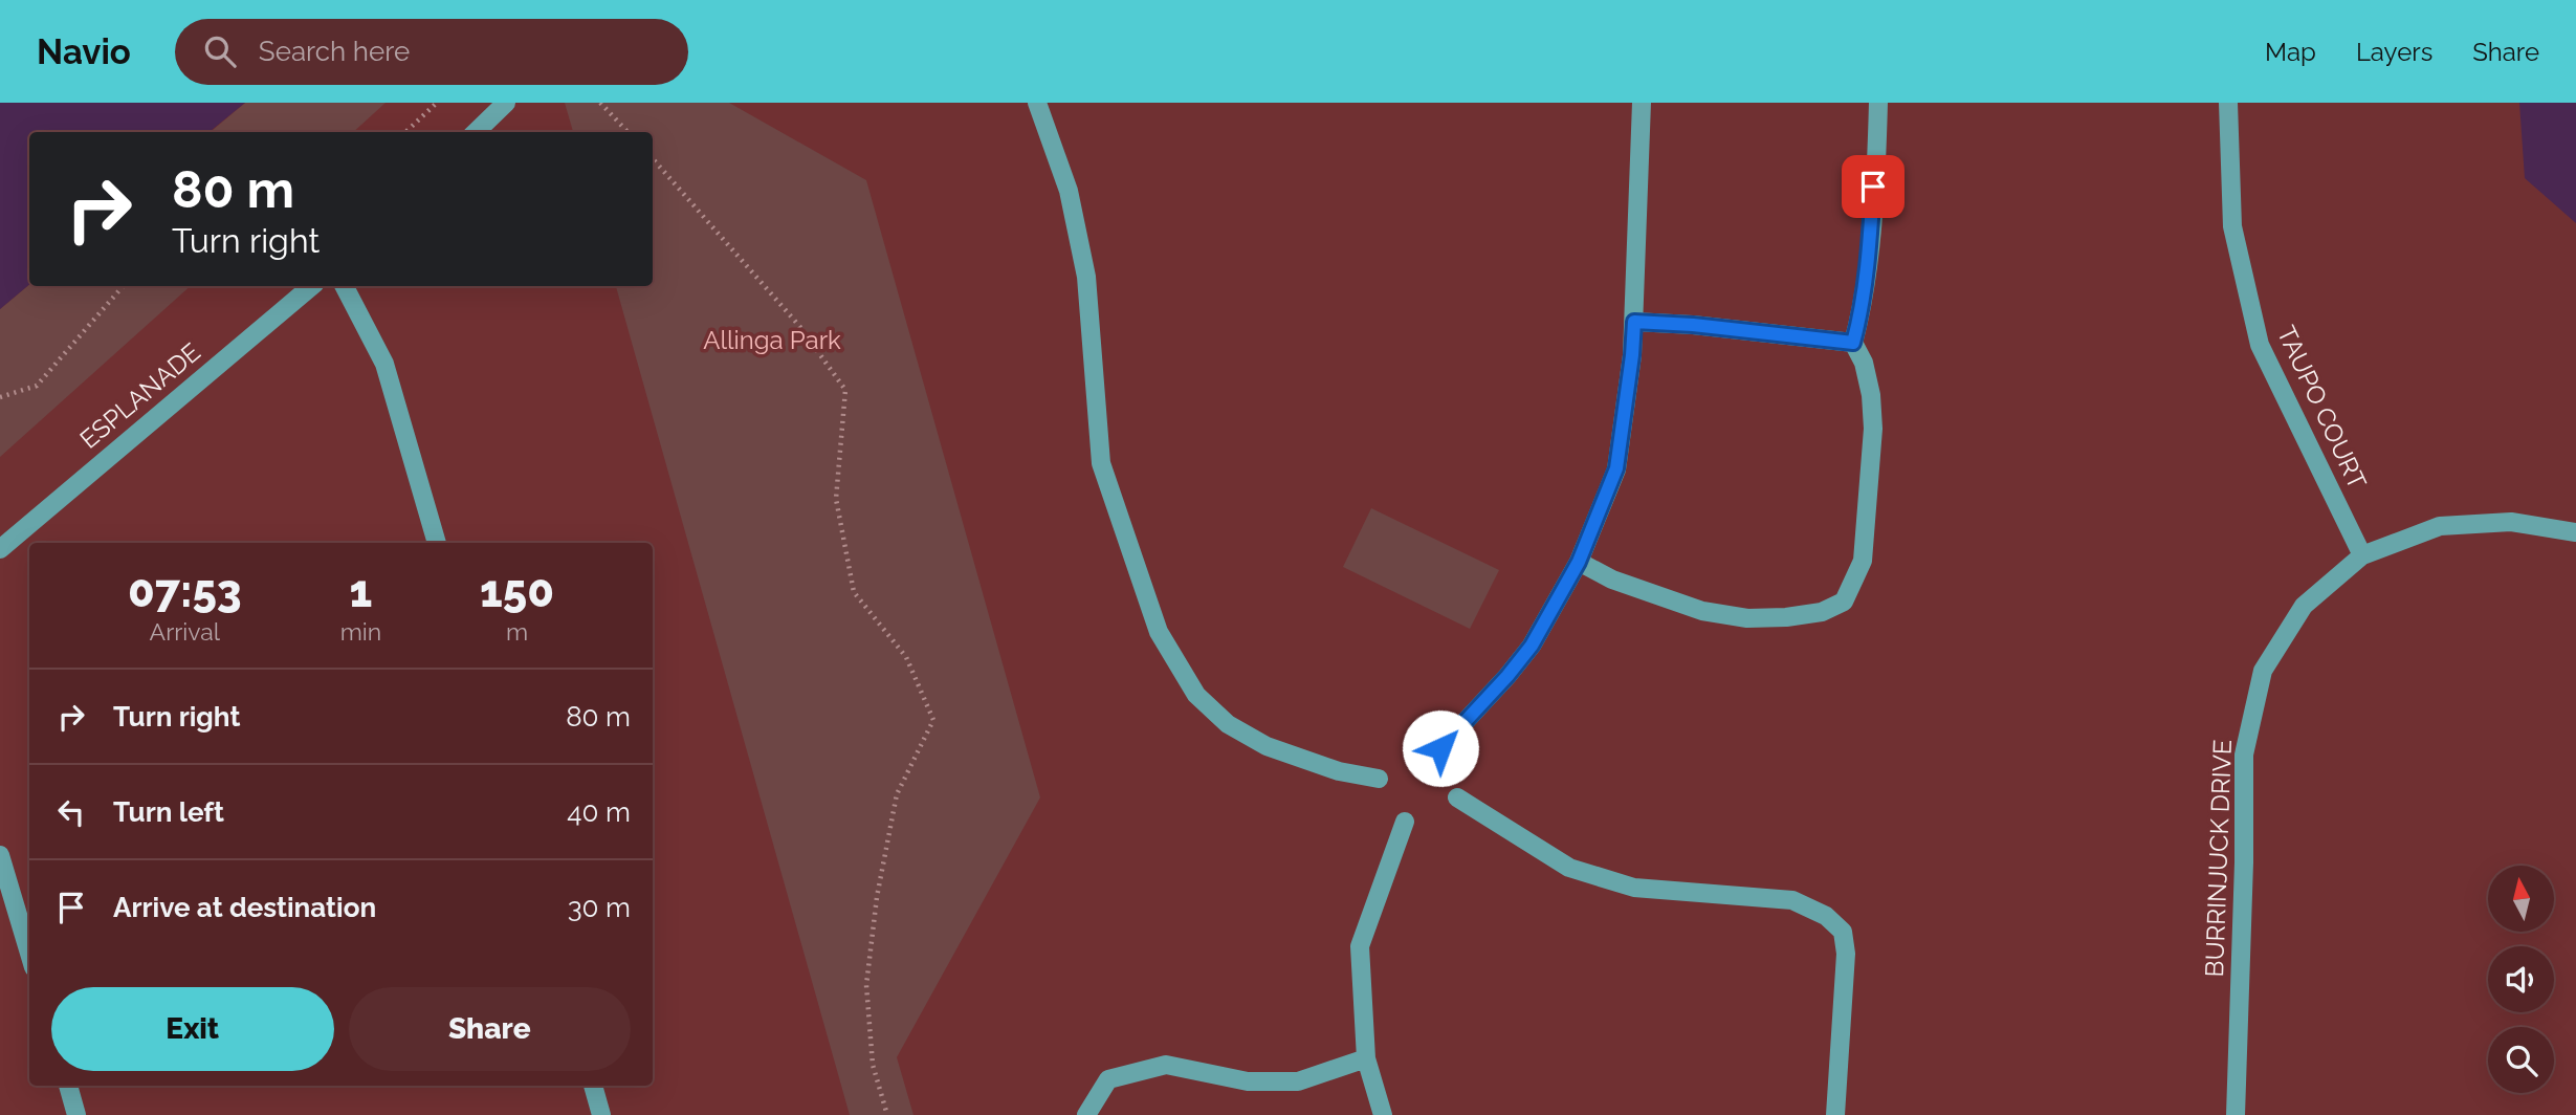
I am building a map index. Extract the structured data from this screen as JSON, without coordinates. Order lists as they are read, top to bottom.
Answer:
{
  "streets": {
    "street": ["ESPLANADE", "TAUPO COURT", "BURRINJUCK DRIVE"]
  },
  "crossings": [
    ["TAUPO COURT", "BURRINJUCK DRIVE"]
  ],
  "parks": ["Allinga Park"],
  "north": "top",
  "page": {
    "header": "Navio",
    "search": "Search here",
    "nav": ["Map", "Layers", "Share"],
    "turn": ["80 m", "Turn right"],
    "eta": [
      "07:53",
      "Arrival",
      "1",
      "min",
      "150",
      "m"
    ],
    "list": [
      {
        "name": "Turn right",
        "value": "80 m"
      },
      {
        "name": "Turn left",
        "value": "40 m"
      },
      {
        "name": "Arrive at destination",
        "value": "30 m"
      }
    ],
    "buttons": ["Exit", "Share"]
  }
}
